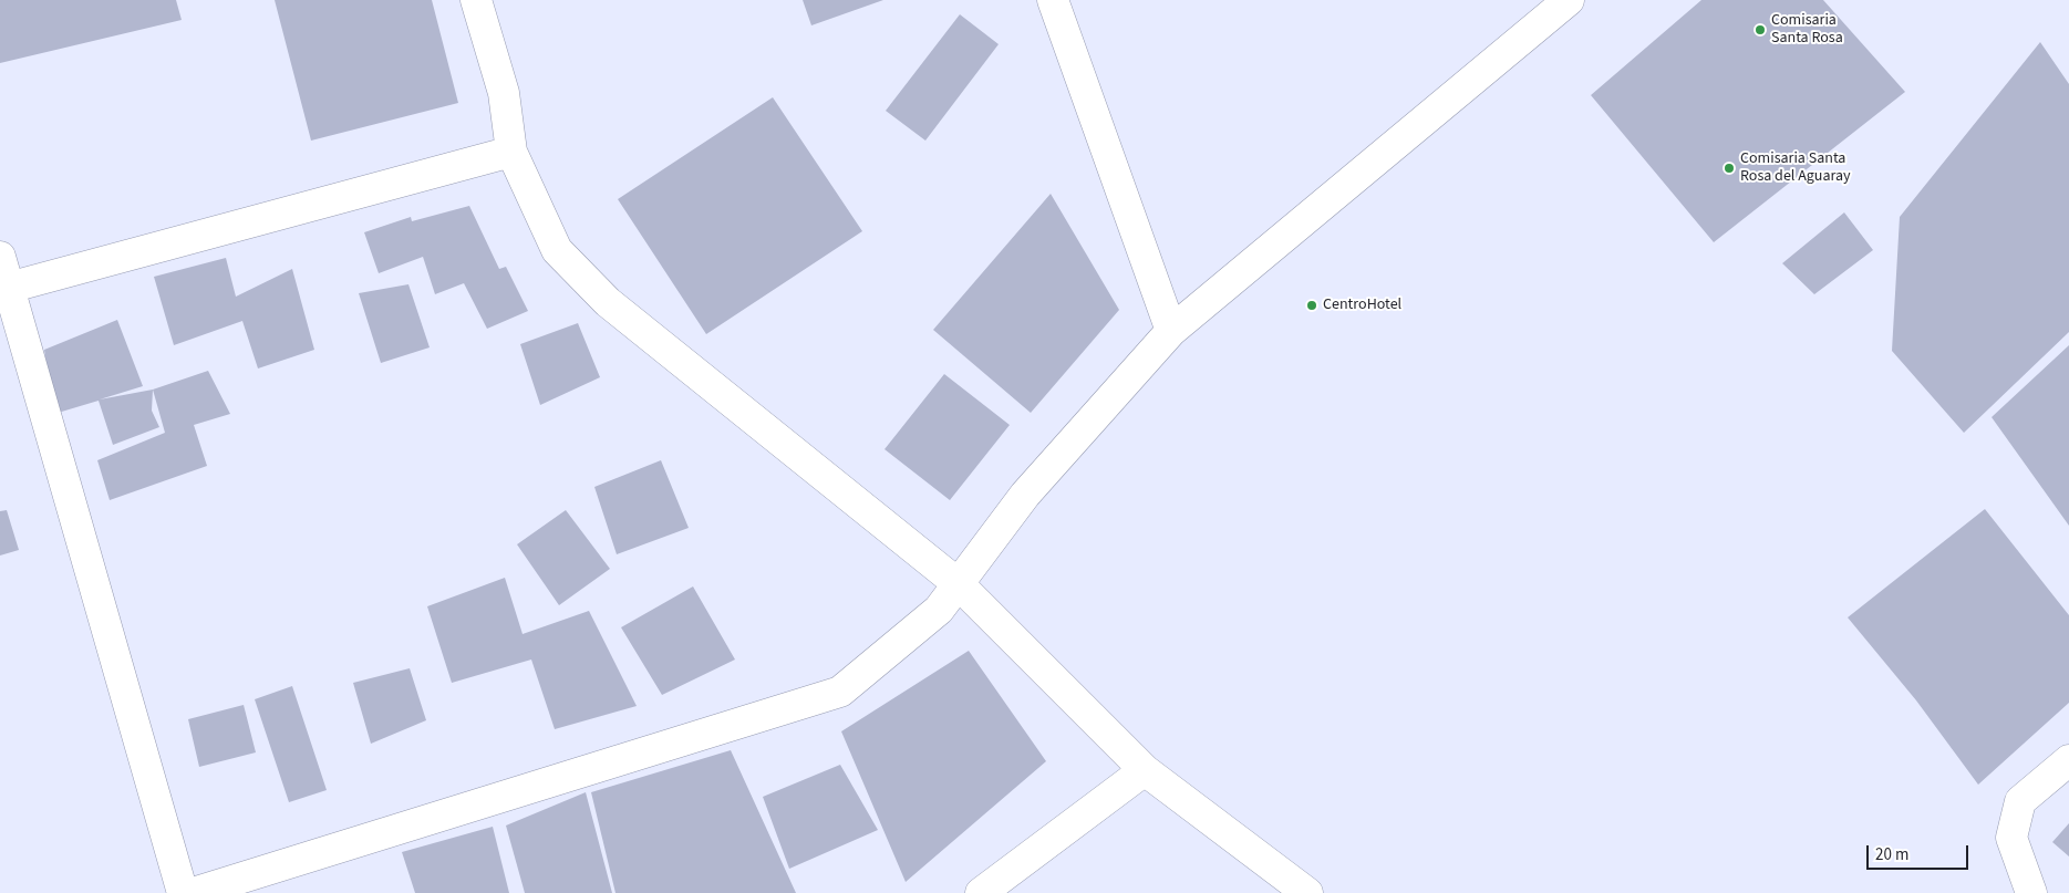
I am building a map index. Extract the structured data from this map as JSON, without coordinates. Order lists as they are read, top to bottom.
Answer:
{
  "places": ["Comisaria Santa Rosa", "Comisaria Santa Rosa del Aguaray", "CentroHotel"],
  "scale_bar": "20 m"
}
